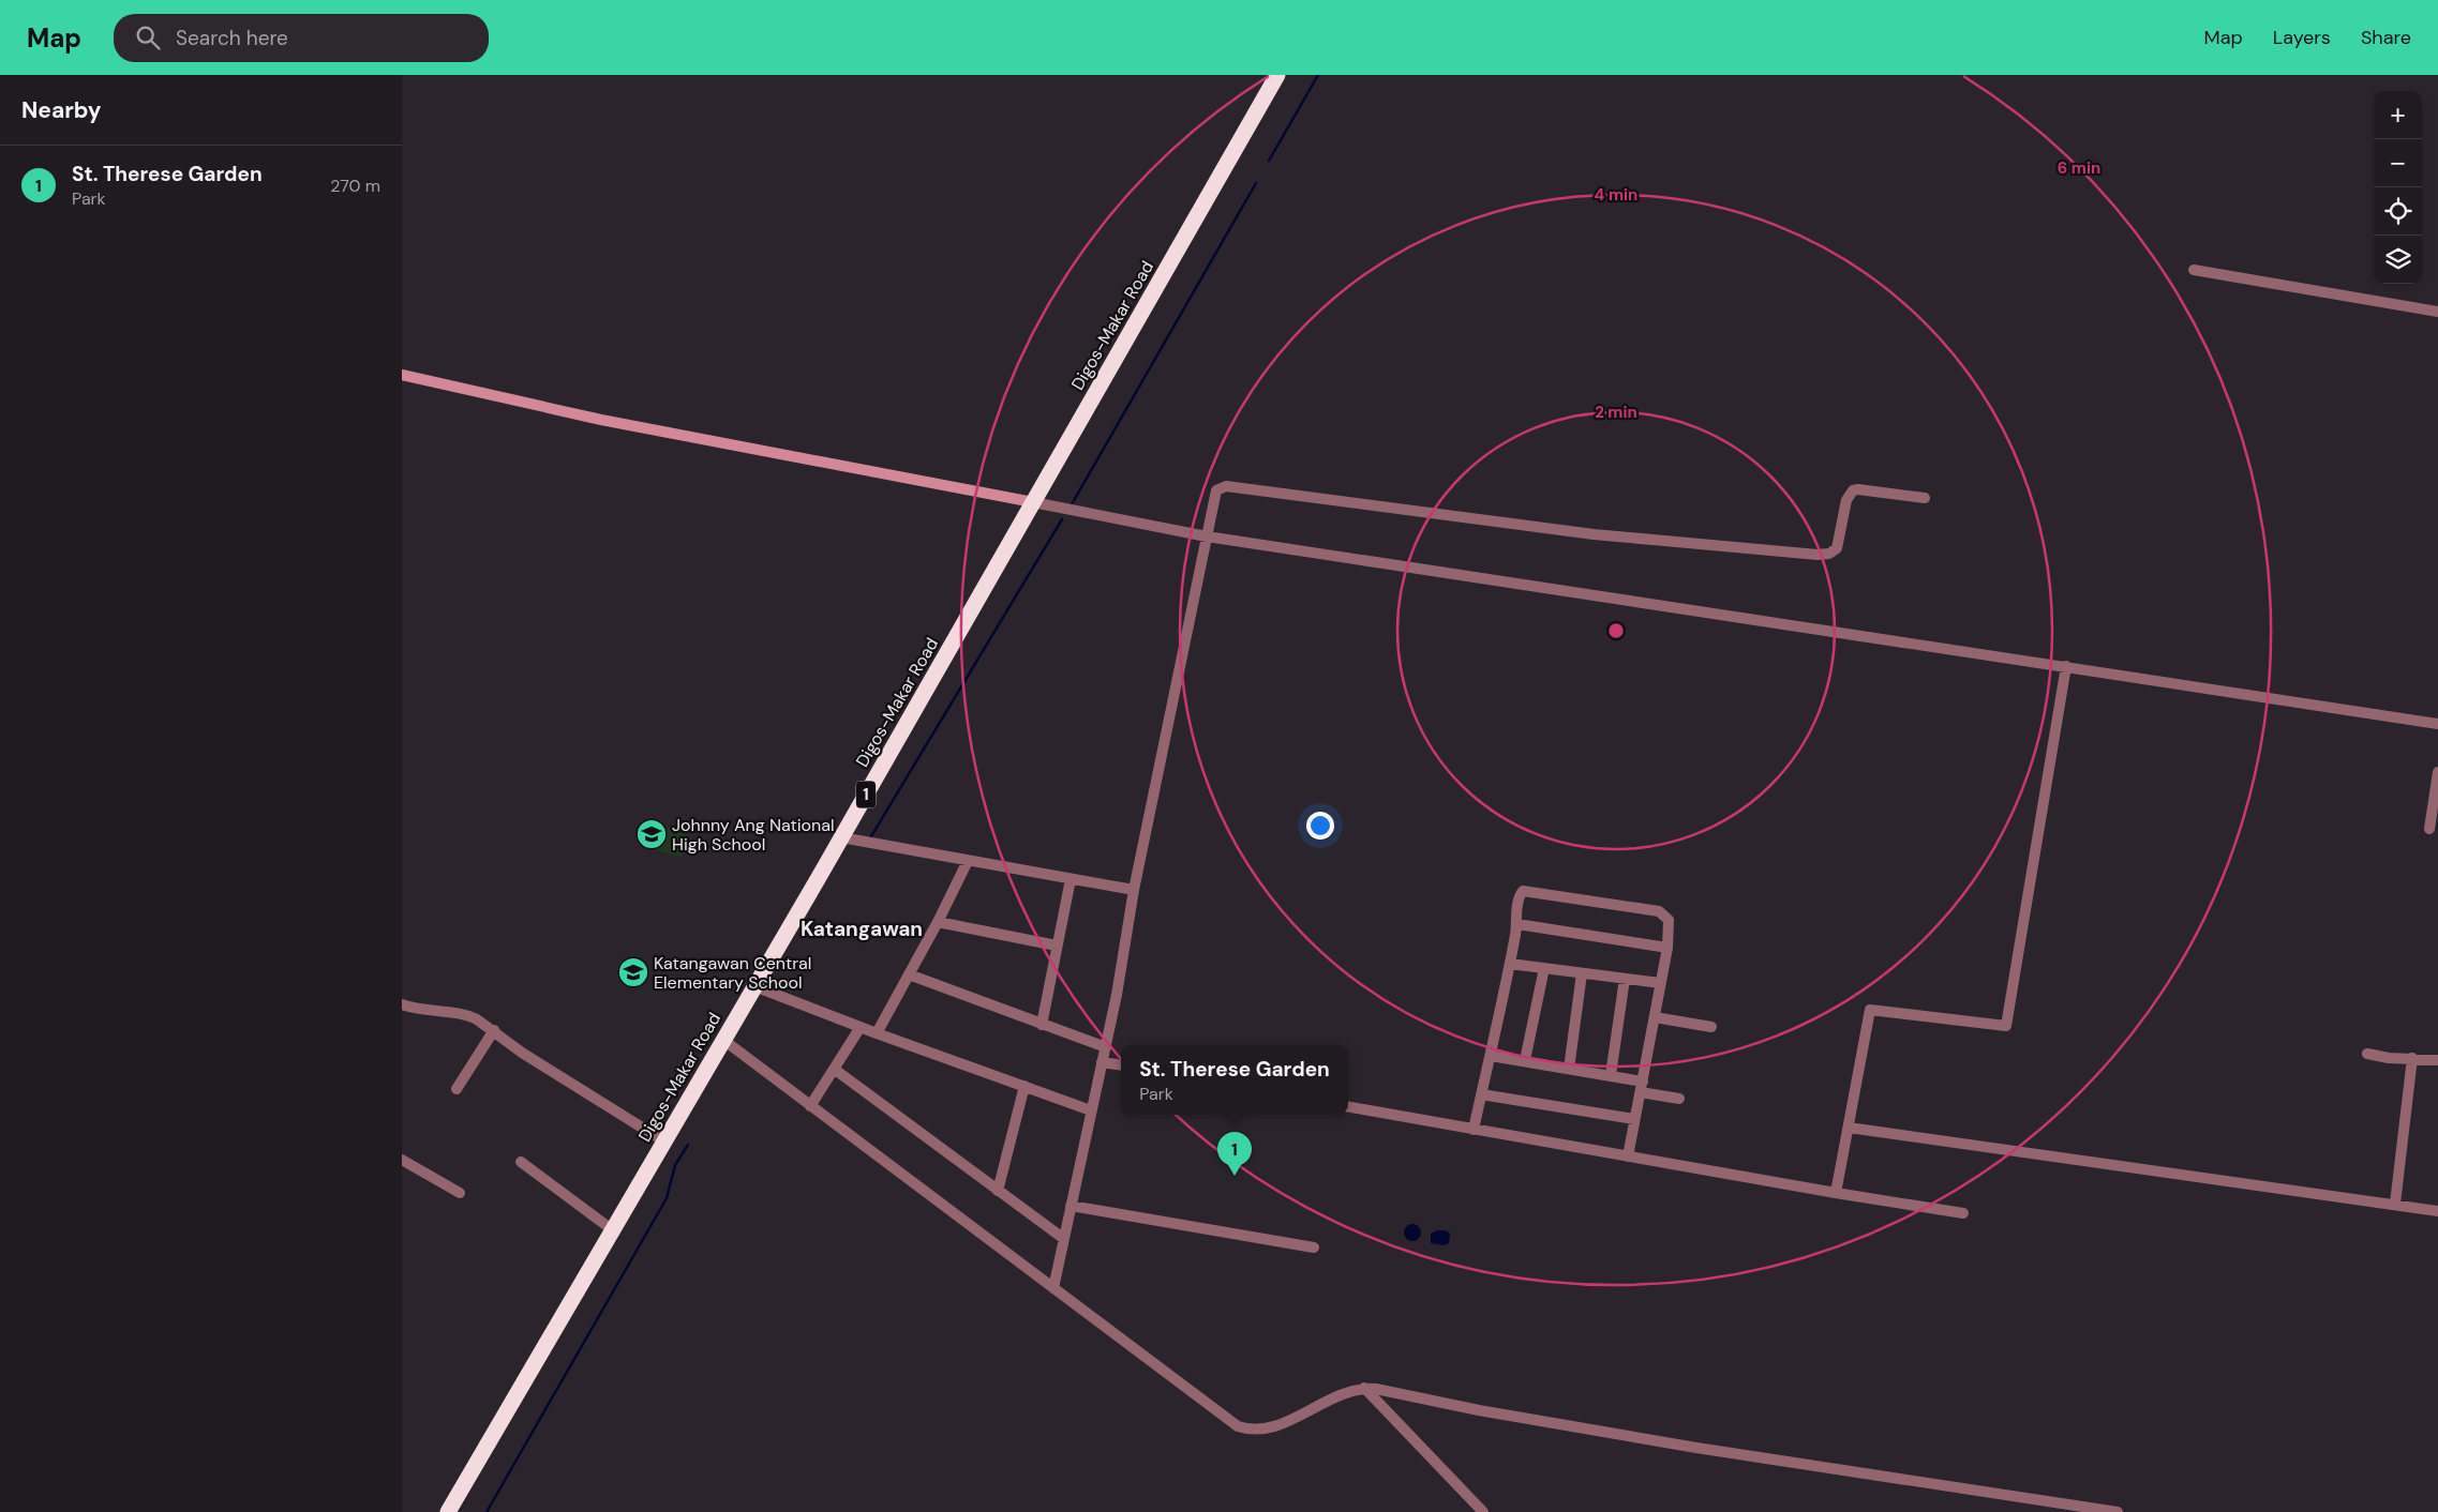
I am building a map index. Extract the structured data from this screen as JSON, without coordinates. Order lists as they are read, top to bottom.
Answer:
{
  "streets": {
    "highway": ["Digos-Makar Road", "1"]
  },
  "districts": ["Katangawan"],
  "places": {
    "school or university": ["Johnny Ang National High School", "Katangawan Central Elementary School"]
  },
  "page": {
    "header": "Map",
    "search": "Search here",
    "nav": ["Map", "Layers", "Share"],
    "heading": "Nearby",
    "map_buttons": ["+", "−"],
    "list": [
      {
        "mark": "1",
        "name": "St. Therese Garden",
        "note": "Park",
        "value": "270 m"
      }
    ],
    "popup": ["St. Therese Garden", "Park"],
    "pins": "1"
  },
  "rings": ["6 min", "4 min", "2 min"]
}
